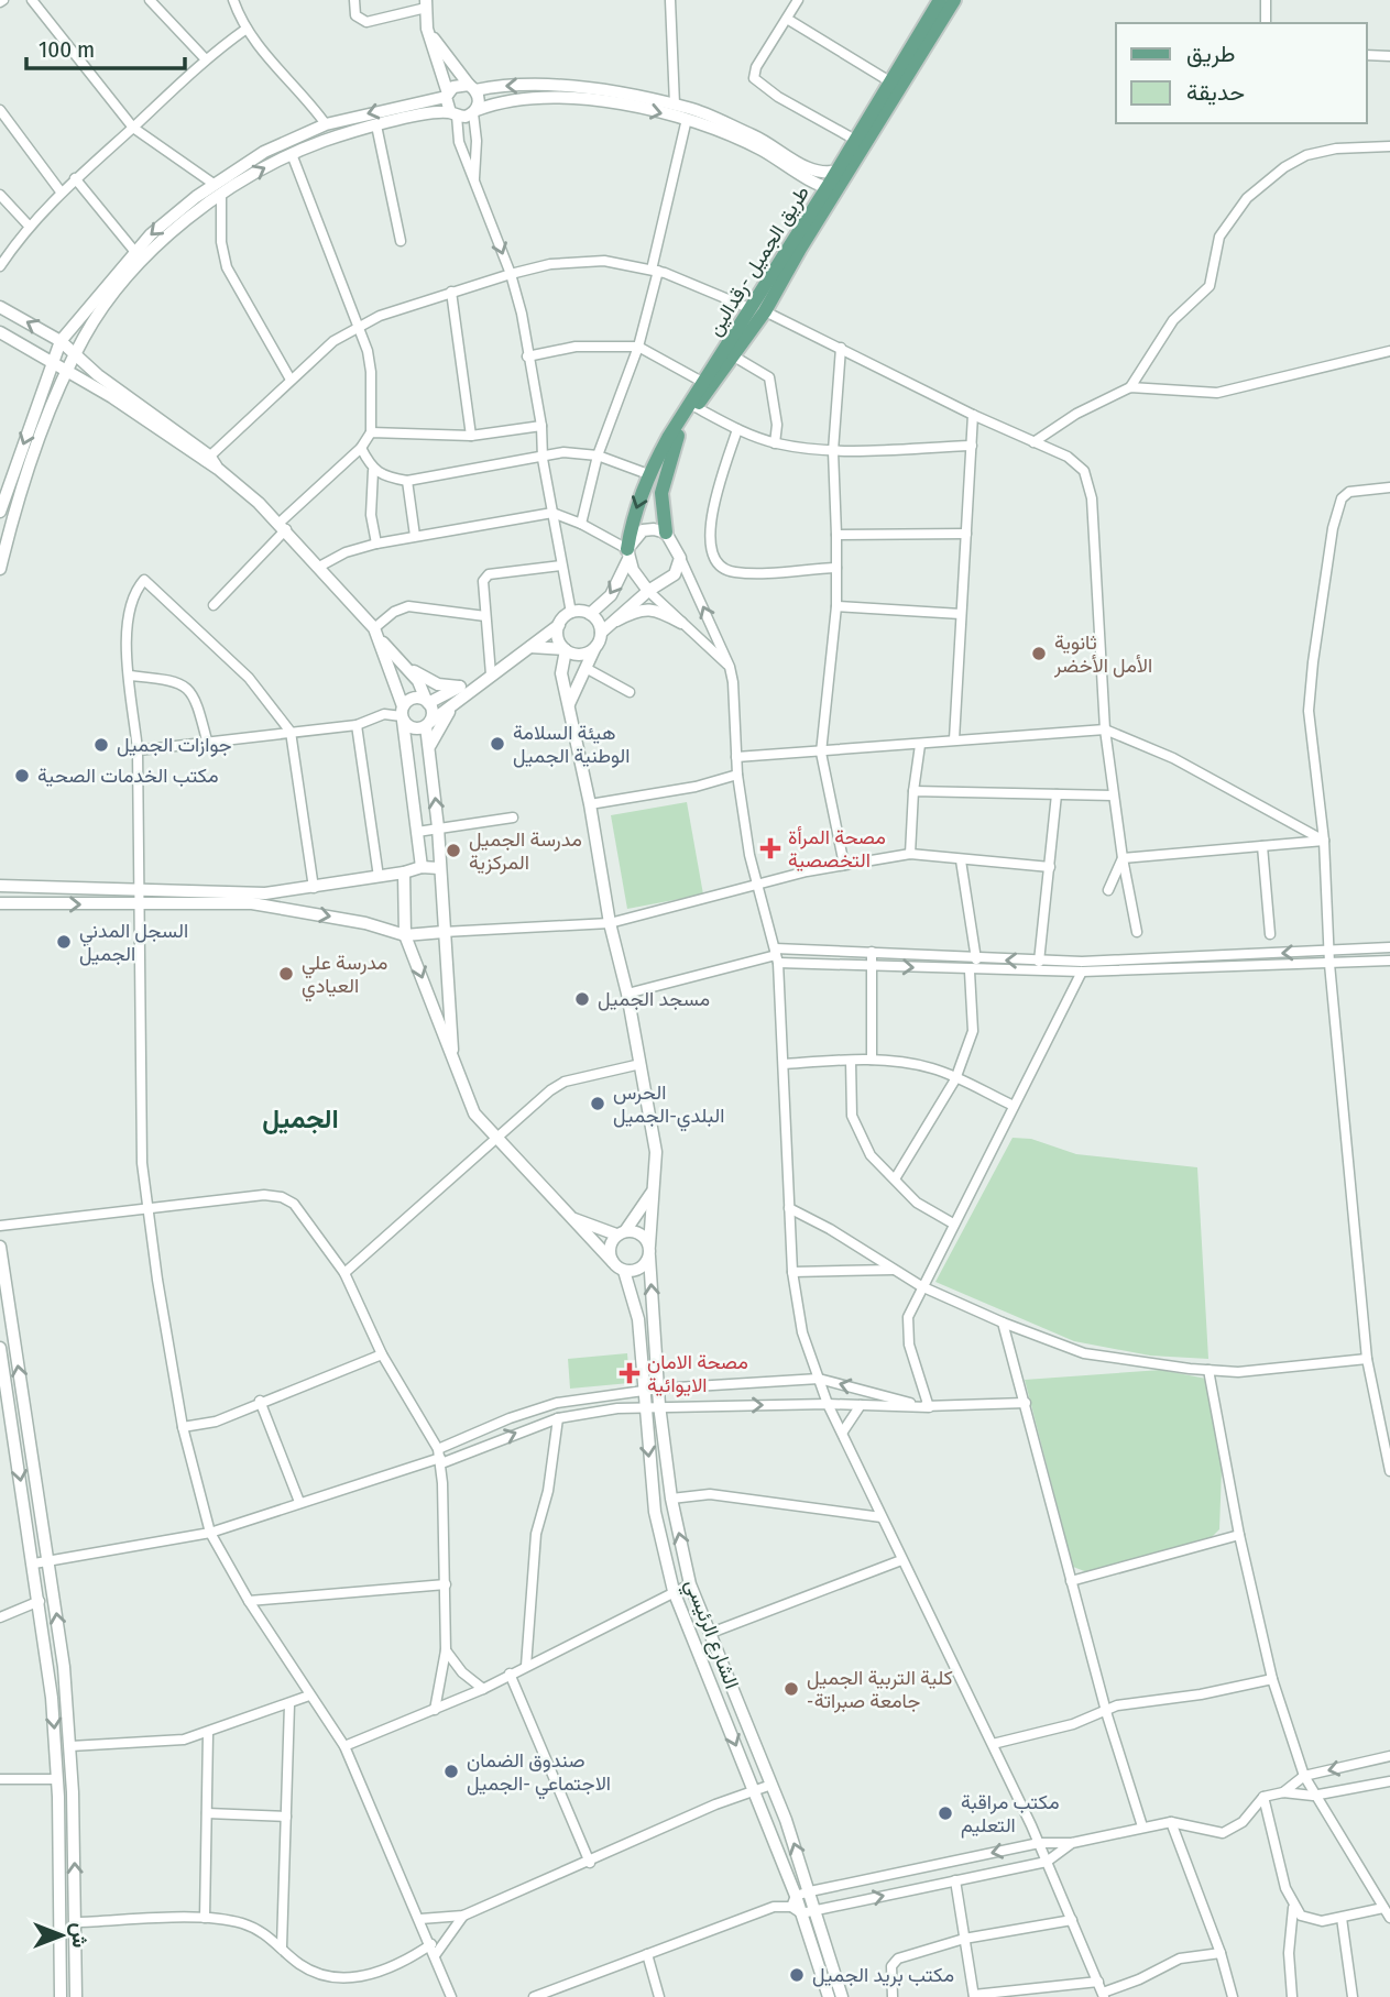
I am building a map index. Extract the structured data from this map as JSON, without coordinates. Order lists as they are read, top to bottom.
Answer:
{
  "streets": {
    "main road": ["طريق الجميل -رقدالين"],
    "street": ["الشارع الرئيسي"]
  },
  "districts": ["الجميل"],
  "places": {
    "other": [
      "ثانوية الأمل الأخضر",
      "هيئة السلامة الوطنية الجميل",
      "جوازات الجميل",
      "مكتب الخدمات الصحية",
      "مدرسة الجميل المركزية",
      "السجل المدني الجميل",
      "مدرسة علي العيادي",
      "مسجد الجميل",
      "الحرس البلدي-الجميل",
      "كلية التربية الجميل -جامعة صبراتة",
      "صندوق الضمان الاجتماعي -الجميل",
      "مكتب مراقبة التعليم",
      "مكتب بريد الجميل"
    ],
    "health": ["مصحة المرأة التخصصية", "مصحة الامان الايوائية"]
  },
  "legend": ["طريق", "حديقة"],
  "scale_bar": "100 m",
  "north": "right"
}
